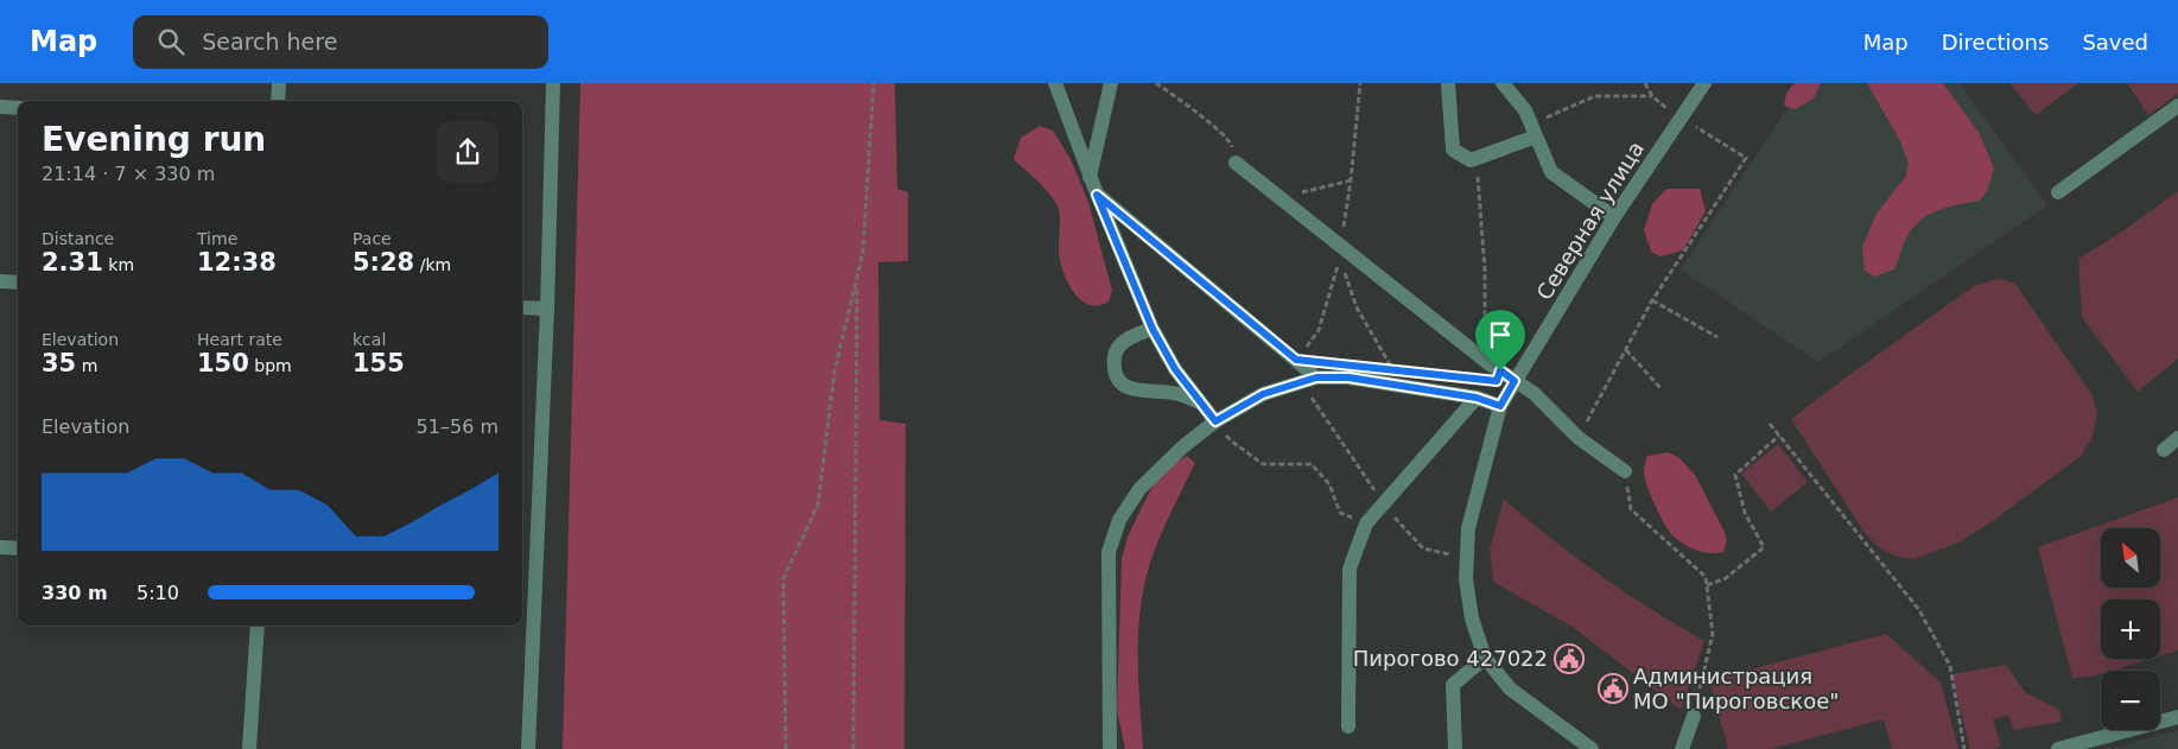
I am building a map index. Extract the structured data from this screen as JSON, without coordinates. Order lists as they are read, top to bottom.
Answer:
{
  "streets": {
    "street": ["Северная улица"]
  },
  "places": {
    "public building": ["Пирогово 427022", "Администрация МО \"Пироговское\""]
  },
  "north": "top left",
  "page": {
    "header": "Map",
    "search": "Search here",
    "nav": ["Map", "Directions", "Saved"],
    "heading": ["Evening run", "21:14 · 7 × 330 m"],
    "stats": [
      ["Distance", "2.31 km"],
      ["Time", "12:38"],
      ["Pace", "5:28 /km"],
      ["Elevation", "35 m"],
      ["Heart rate", "150 bpm"],
      ["kcal", "155"]
    ],
    "chart": ["Elevation", "51–56 m"],
    "map_buttons": ["+", "−"],
    "list": [
      {
        "name": "330 m",
        "note": "5:10"
      }
    ]
  }
}
